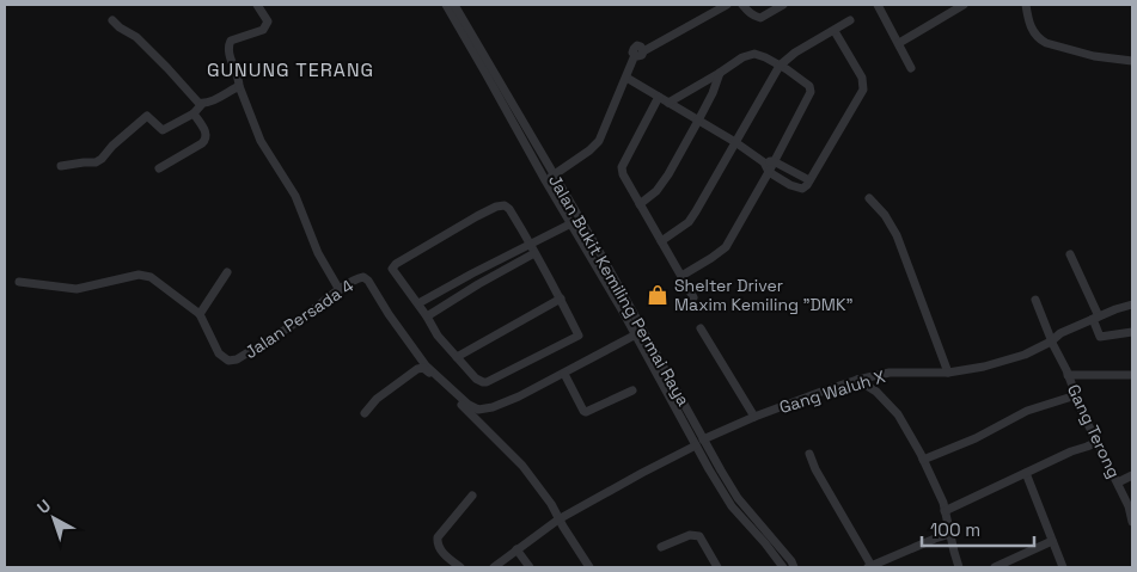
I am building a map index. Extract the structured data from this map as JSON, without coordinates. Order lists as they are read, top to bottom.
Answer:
{
  "streets": {
    "street": [
      "Jalan Bukit Kemiling Permai Raya",
      "Jalan Persada 4",
      "Gang Waluh X",
      "Gang Terong"
    ]
  },
  "crossings": [
    ["Jalan Bukit Kemiling Permai Raya", "Jalan Persada 4"],
    ["Jalan Bukit Kemiling Permai Raya", "Gang Waluh X"],
    ["Gang Waluh X", "Gang Terong"]
  ],
  "districts": ["GUNUNG TERANG"],
  "places": {
    "shop": ["Shelter Driver Maxim Kemiling \"DMK\""]
  },
  "scale_bar": "100 m",
  "north": "top left"
}
